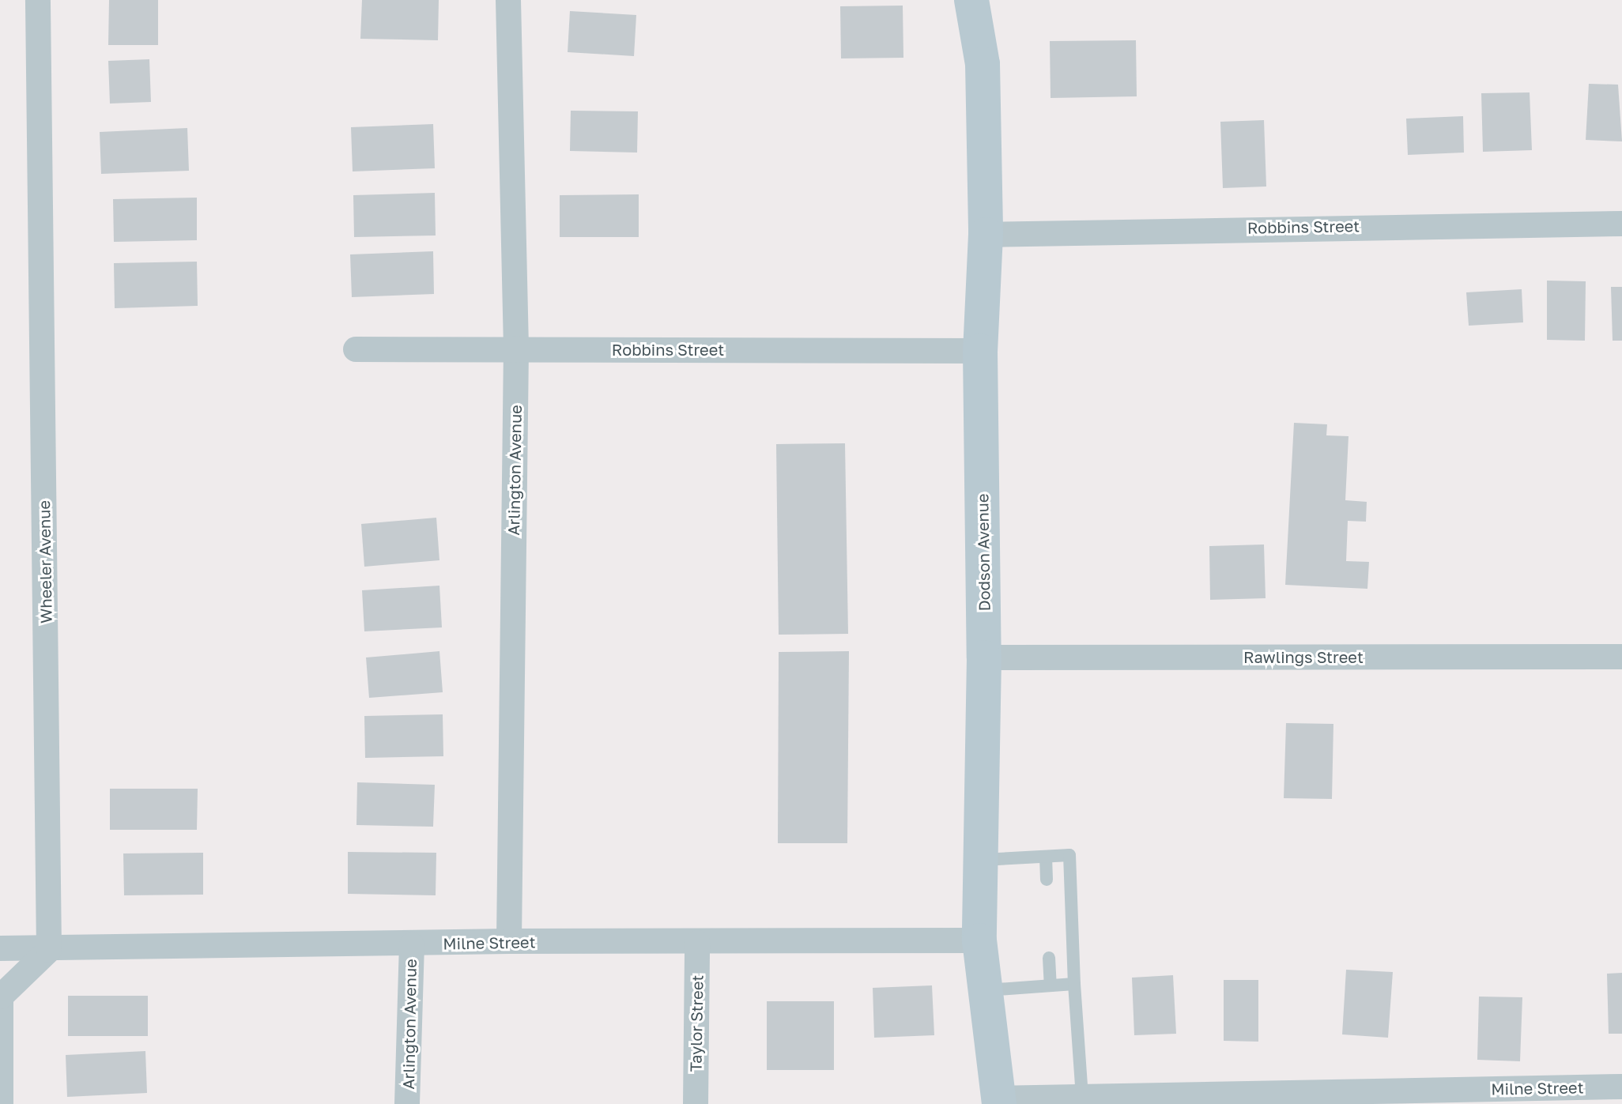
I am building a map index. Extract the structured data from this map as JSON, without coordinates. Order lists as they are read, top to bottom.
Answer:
{
  "streets": {
    "main road": ["Dodson Avenue"],
    "street": [
      "Robbins Street",
      "Arlington Avenue",
      "Wheeler Avenue",
      "Rawlings Street",
      "Milne Street",
      "Taylor Street"
    ]
  },
  "crossings": [
    ["Robbins Street", "Arlington Avenue"],
    ["Robbins Street", "Dodson Avenue"],
    ["Arlington Avenue", "Milne Street"],
    ["Dodson Avenue", "Rawlings Street"],
    ["Dodson Avenue", "Milne Street"],
    ["Wheeler Avenue", "Milne Street"],
    ["Milne Street", "Taylor Street"]
  ]
}
